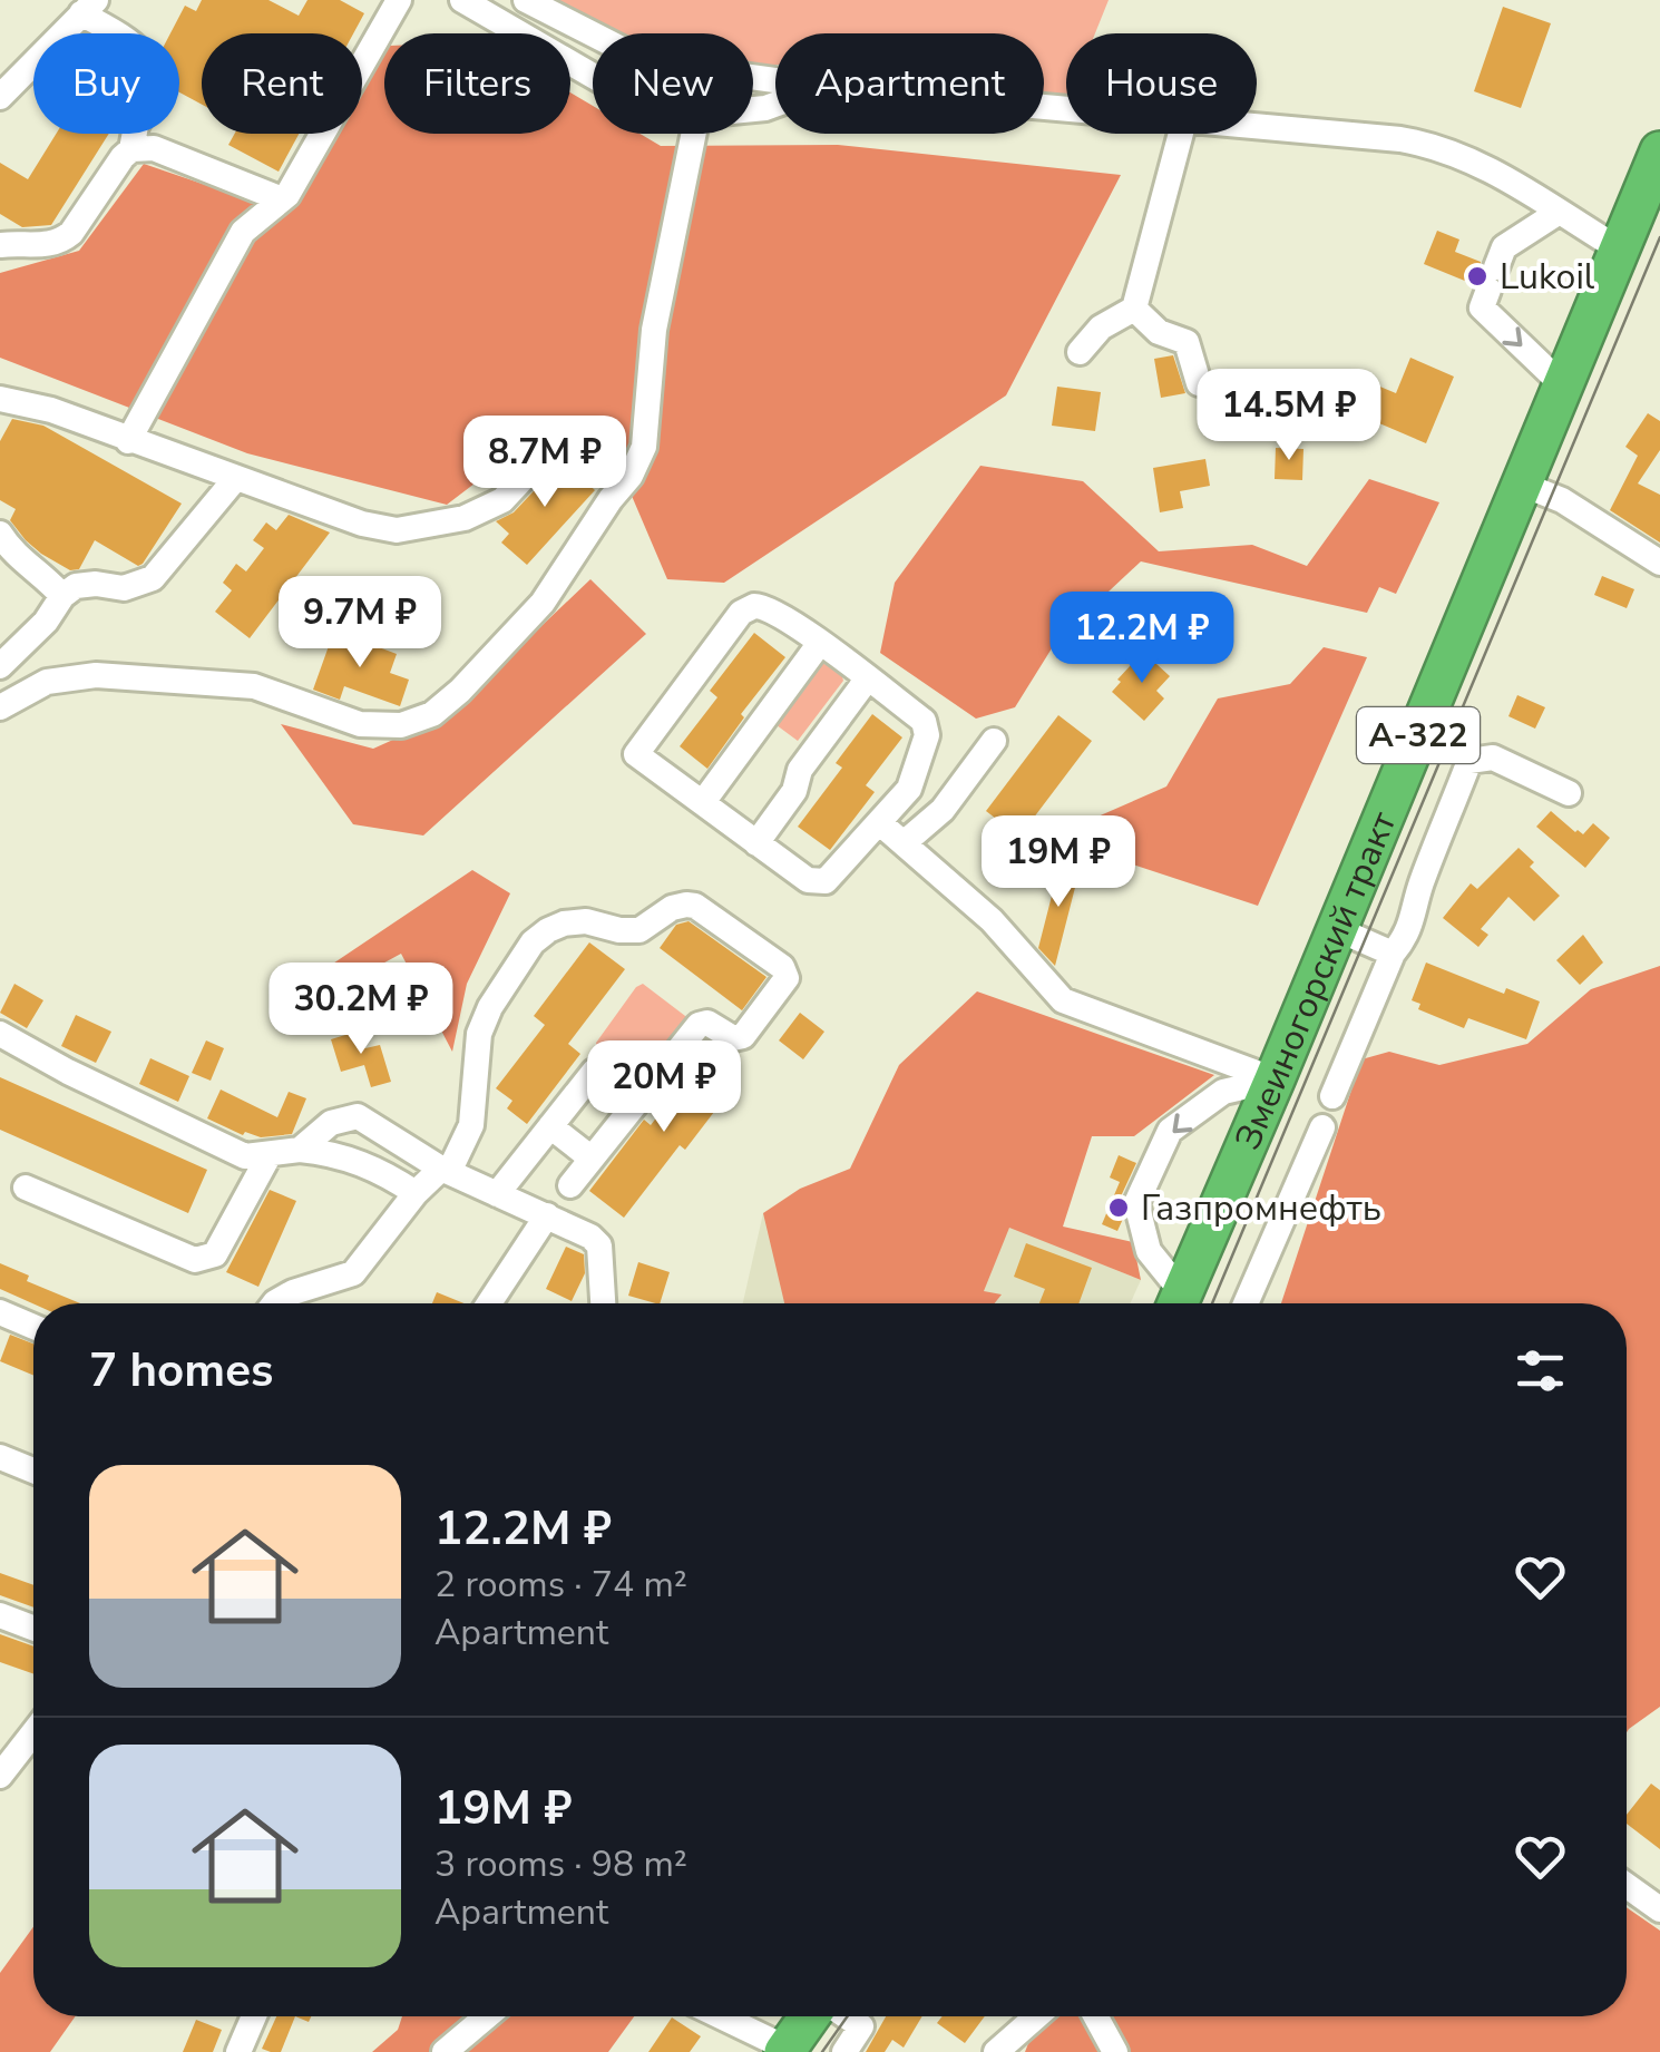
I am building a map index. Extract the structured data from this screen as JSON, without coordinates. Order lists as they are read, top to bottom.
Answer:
{
  "streets": {
    "highway": ["А-322", "Змеиногорский тракт"]
  },
  "places": ["Lukoil", "Газпромнефть"],
  "page": {
    "chip": [
      "Buy",
      "Rent",
      "Filters",
      "New",
      "Apartment",
      "House"
    ],
    "price": [
      "14.5M ₽",
      "8.7M ₽",
      "9.7M ₽",
      "12.2M ₽",
      "19M ₽",
      "30.2M ₽",
      "20M ₽"
    ],
    "heading": "7 homes",
    "list": [
      {
        "name": "12.2M ₽",
        "note": "2 rooms · 74 m² · Apartment"
      },
      {
        "name": "19M ₽",
        "note": "3 rooms · 98 m² · Apartment"
      }
    ]
  }
}
